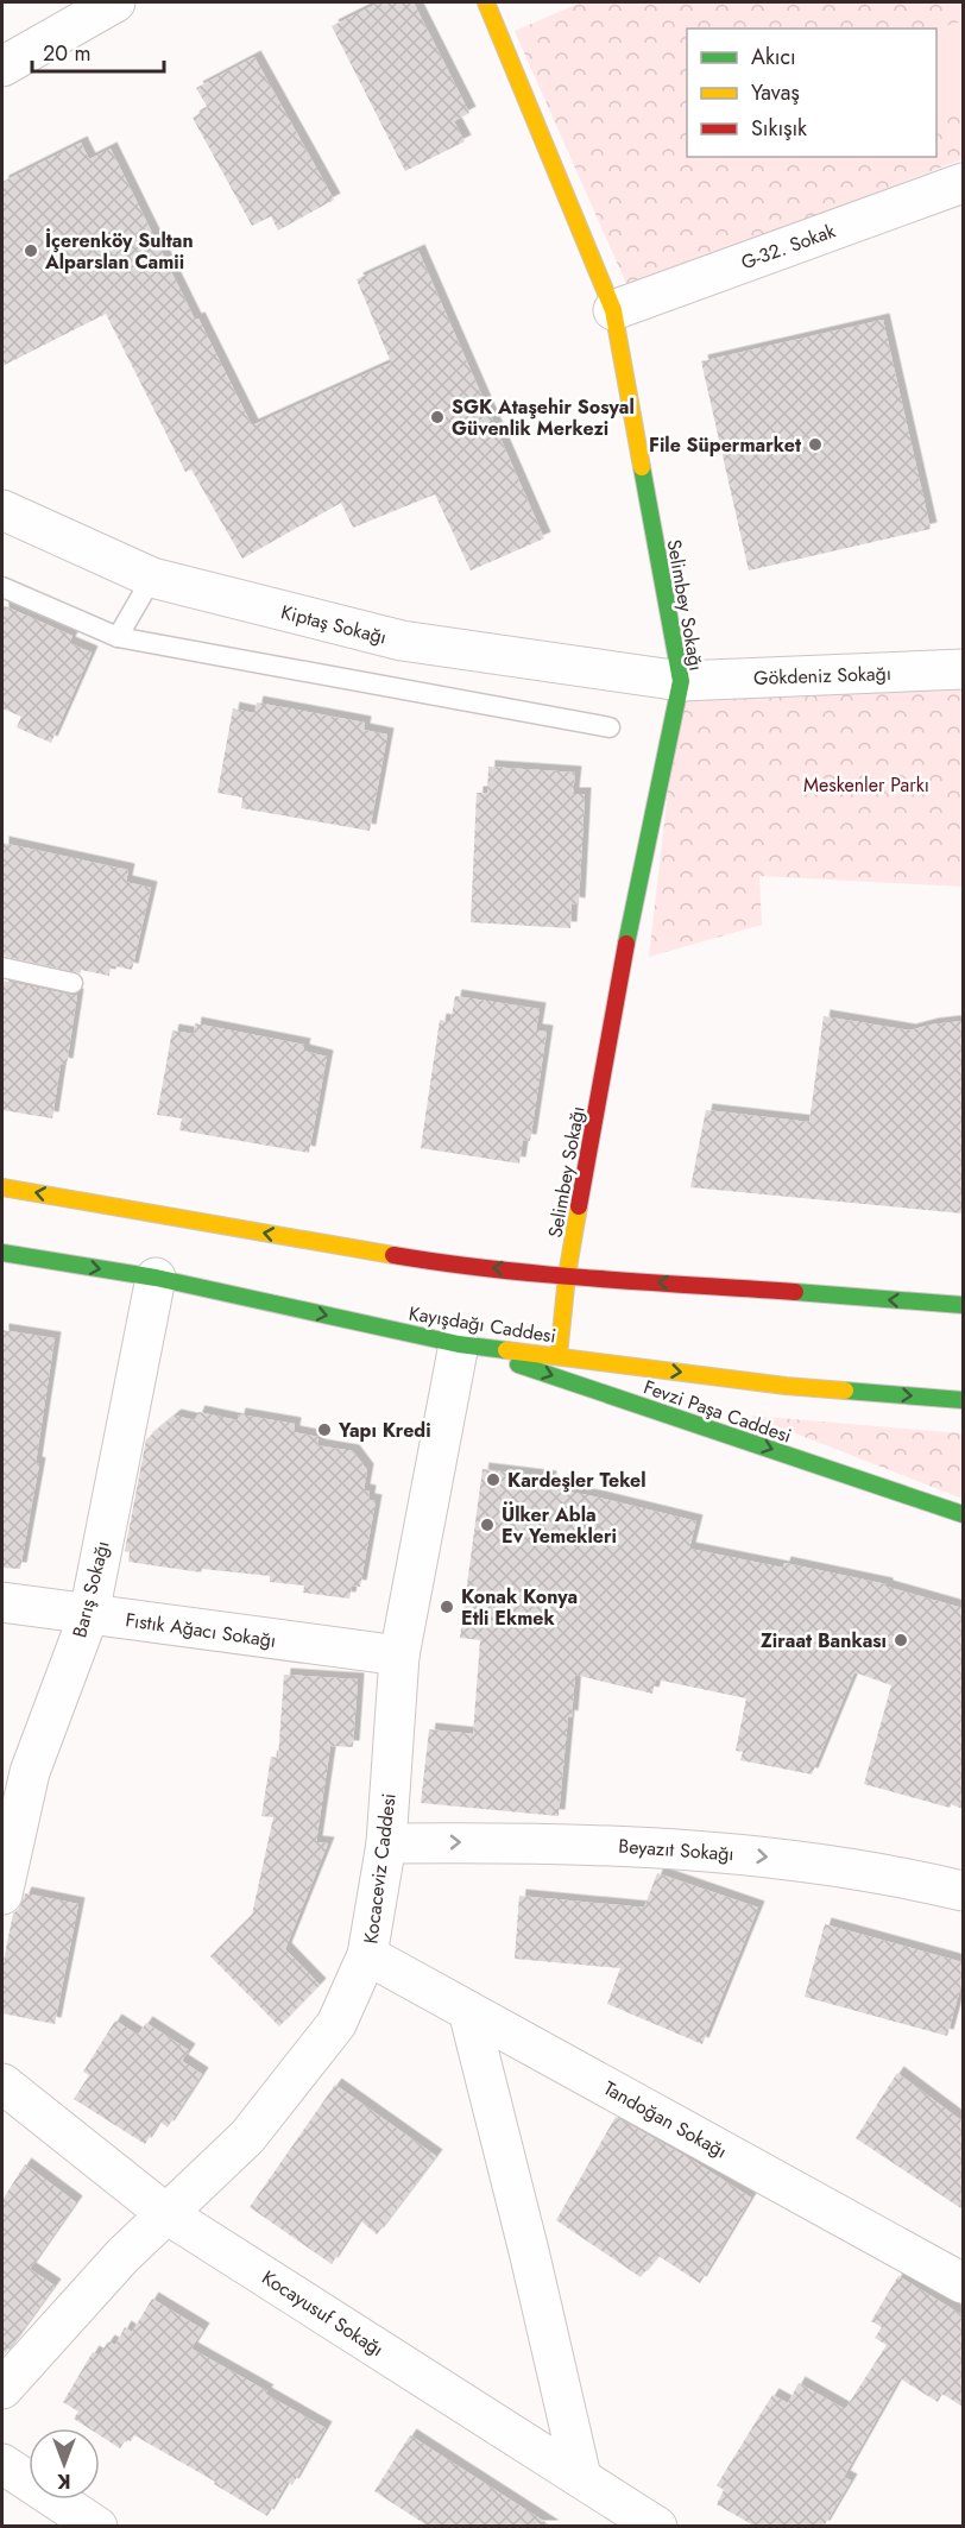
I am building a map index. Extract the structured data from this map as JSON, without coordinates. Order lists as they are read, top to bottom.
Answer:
{
  "streets": {
    "main road": ["Selimbey Sokağı", "Kayışdağı Caddesi", "Fevzi Paşa Caddesi"],
    "street": [
      "G-32. Sokak",
      "Kiptaş Sokağı",
      "Gökdeniz Sokağı",
      "Barış Sokağı",
      "Fıstık Ağacı Sokağı",
      "Beyazıt Sokağı",
      "Kocaceviz Caddesi",
      "Tandoğan Sokağı",
      "Kocayusuf Sokağı"
    ]
  },
  "crossings": [
    ["G-32. Sokak", "Selimbey Sokağı"],
    ["Selimbey Sokağı", "Kiptaş Sokağı"],
    ["Selimbey Sokağı", "Gökdeniz Sokağı"],
    ["Selimbey Sokağı", "Kayışdağı Caddesi"],
    ["Kiptaş Sokağı", "Gökdeniz Sokağı"],
    ["Kayışdağı Caddesi", "Fevzi Paşa Caddesi"],
    ["Kayışdağı Caddesi", "Barış Sokağı"],
    ["Kayışdağı Caddesi", "Kocaceviz Caddesi"],
    ["Fevzi Paşa Caddesi", "Kocaceviz Caddesi"],
    ["Barış Sokağı", "Fıstık Ağacı Sokağı"],
    ["Fıstık Ağacı Sokağı", "Kocaceviz Caddesi"],
    ["Beyazıt Sokağı", "Kocaceviz Caddesi"],
    ["Kocaceviz Caddesi", "Tandoğan Sokağı"],
    ["Kocaceviz Caddesi", "Kocayusuf Sokağı"]
  ],
  "one_way": ["Beyazıt Sokağı"],
  "parks": ["Meskenler Parkı"],
  "places": [
    "İçerenköy Sultan Alparslan Camii",
    "SGK Ataşehir Sosyal Güvenlik Merkezi",
    "File Süpermarket",
    "Yapı Kredi",
    "Kardeşler Tekel",
    "Ülker Abla Ev Yemekleri",
    "Konak Konya Etli Ekmek",
    "Ziraat Bankası"
  ],
  "legend": ["Akıcı", "Yavaş", "Sıkışık"],
  "scale_bar": "20 m",
  "north": "bottom"
}
